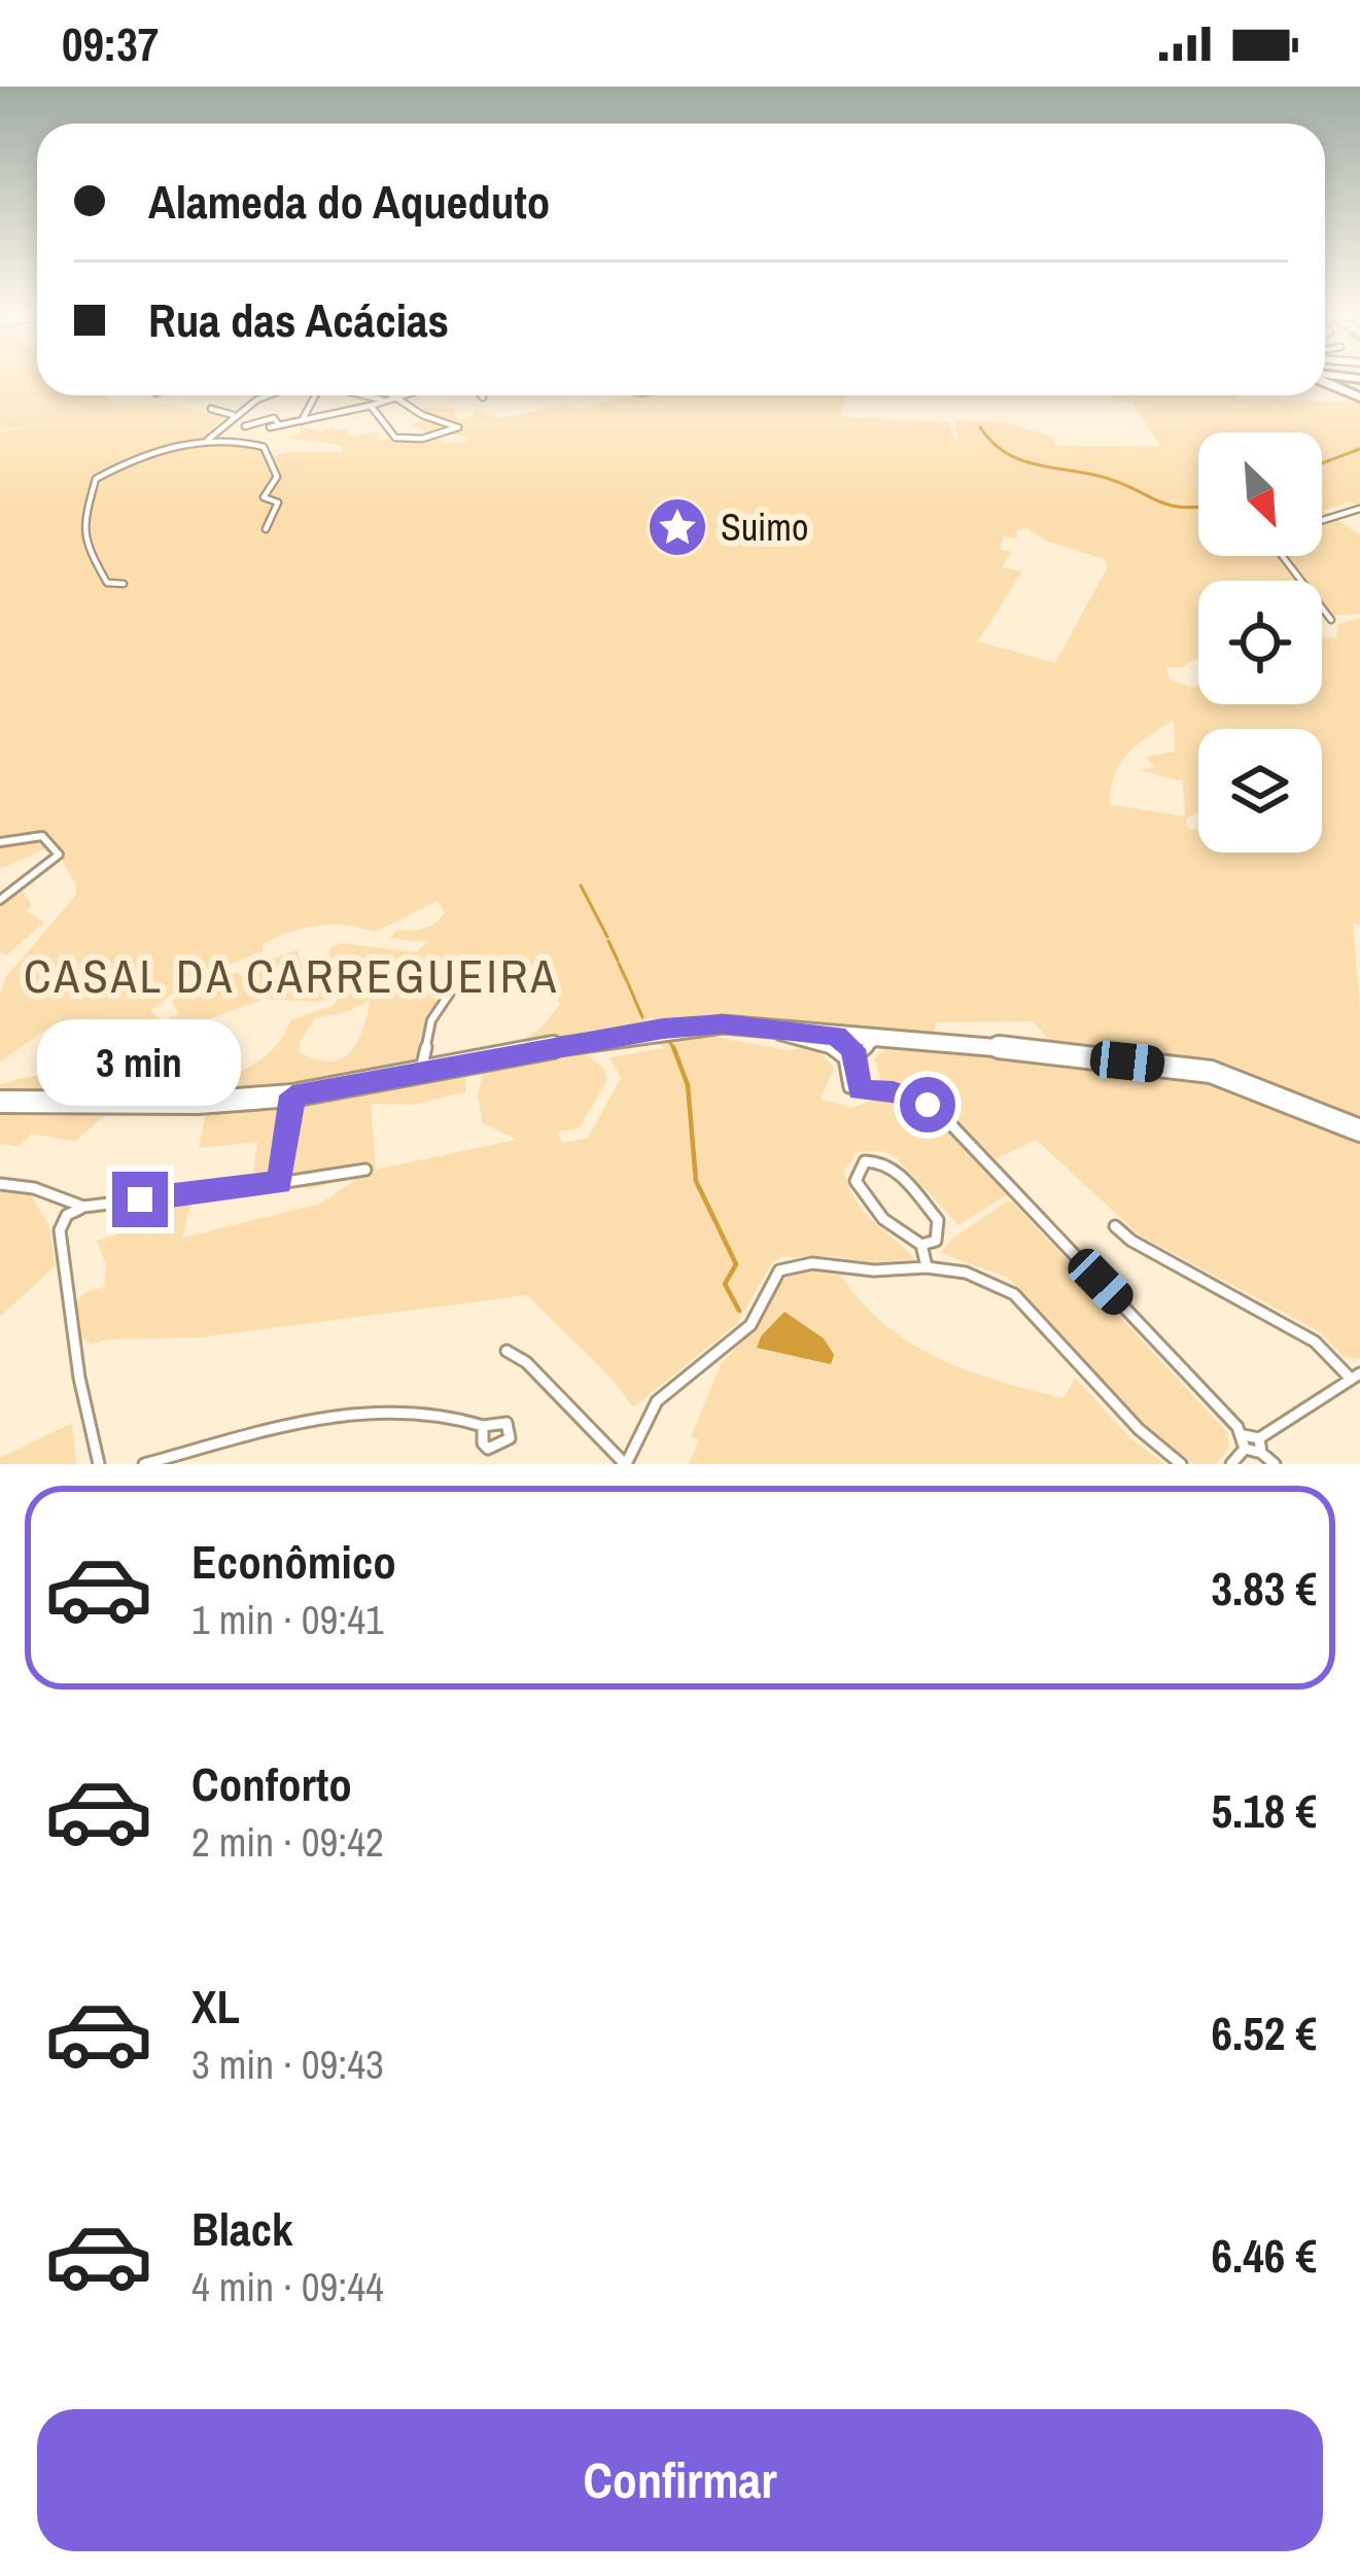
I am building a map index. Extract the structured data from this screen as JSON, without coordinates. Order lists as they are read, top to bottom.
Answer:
{
  "districts": ["CASAL DA CARREGUEIRA"],
  "places": {
    "place": ["Suimo"]
  },
  "north": "bottom right",
  "page": {
    "status": "09:37",
    "banner": ["Alameda do Aqueduto", "Rua das Acácias"],
    "bubble": "3 min",
    "list": [
      {
        "name": "Econômico",
        "note": "1 min · 09:41",
        "value": "3.83 €"
      },
      {
        "name": "Conforto",
        "note": "2 min · 09:42",
        "value": "5.18 €"
      },
      {
        "name": "XL",
        "note": "3 min · 09:43",
        "value": "6.52 €"
      },
      {
        "name": "Black",
        "note": "4 min · 09:44",
        "value": "6.46 €"
      }
    ],
    "buttons": "Confirmar"
  }
}
